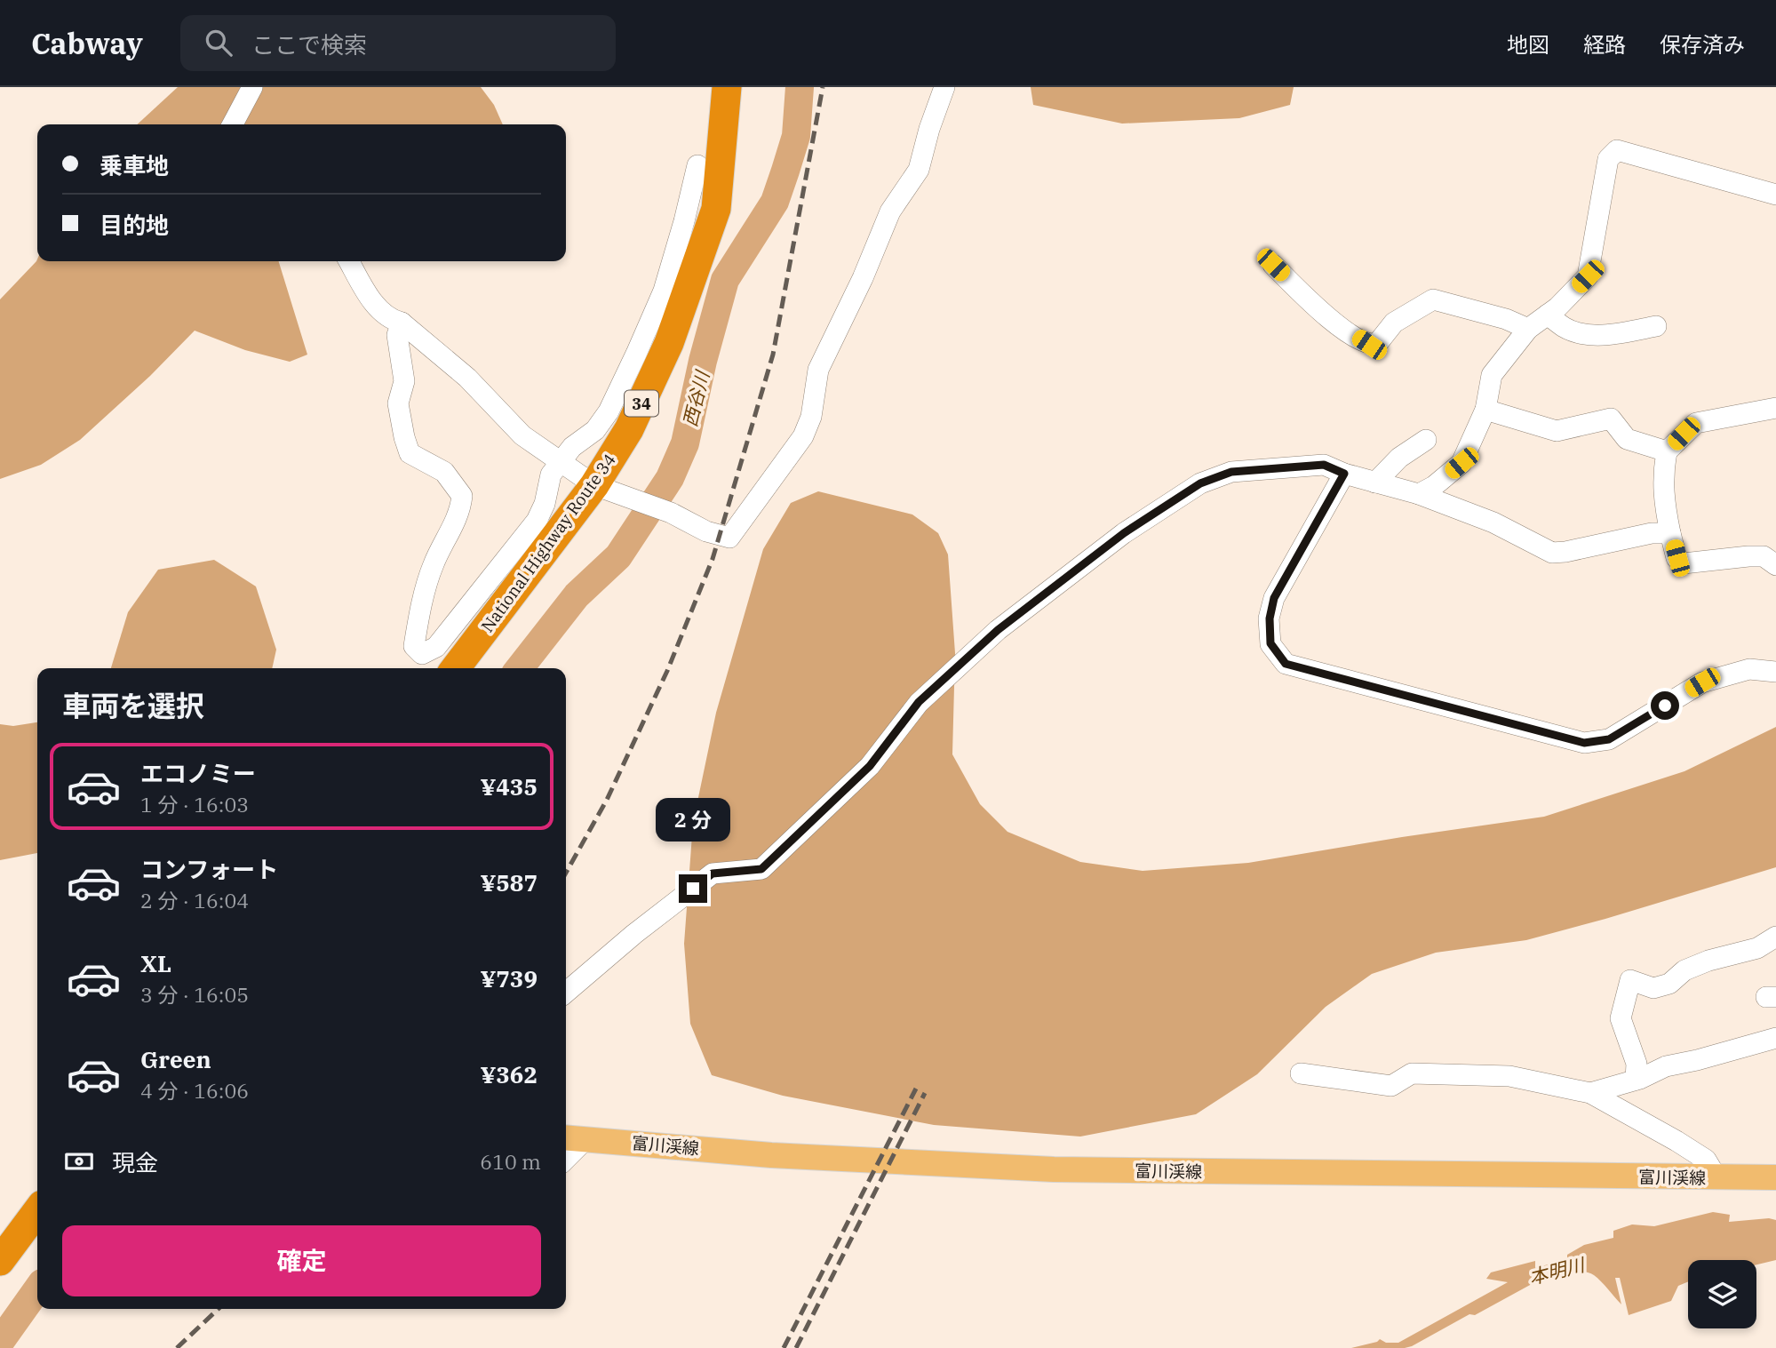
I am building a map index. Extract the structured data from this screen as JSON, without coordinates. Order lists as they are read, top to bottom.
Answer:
{
  "streets": {
    "highway": ["34", "National Highway Route 34"],
    "main road": ["富川渓線"]
  },
  "water": ["西谷川", "本明川"],
  "page": {
    "header": "Cabway",
    "search": "ここで検索",
    "nav": ["地図", "経路", "保存済み"],
    "banner": ["乗車地", "目的地"],
    "heading": "車両を選択",
    "list": [
      {
        "name": "エコノミー",
        "note": "1 分 · 16:03",
        "value": "¥435"
      },
      {
        "name": "コンフォート",
        "note": "2 分 · 16:04",
        "value": "¥587"
      },
      {
        "name": "XL",
        "note": "3 分 · 16:05",
        "value": "¥739"
      },
      {
        "name": "Green",
        "note": "4 分 · 16:06",
        "value": "¥362"
      }
    ],
    "bubble": "2 分",
    "pay": ["現金", "610 m"],
    "buttons": "確定"
  }
}
